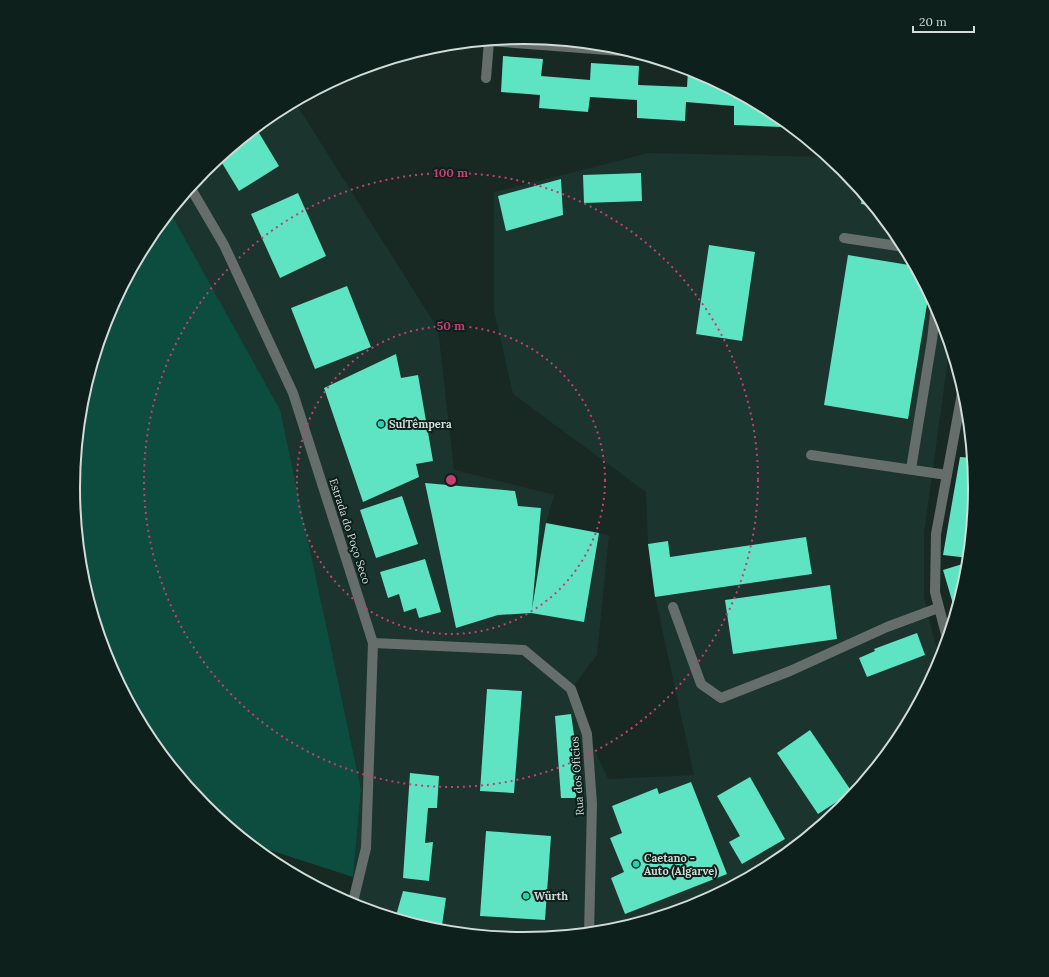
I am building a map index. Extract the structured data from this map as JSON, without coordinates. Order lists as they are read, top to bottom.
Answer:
{
  "streets": {
    "street": ["Estrada do Poço Seco", "Rua dos Ofícios"]
  },
  "crossings": [
    ["Estrada do Poço Seco", "Rua dos Ofícios"]
  ],
  "places": ["SulTêmpera", "Caetano - Auto (Algarve)", "Würth"],
  "scale_bar": "20 m",
  "rings": ["100 m", "50 m"]
}
